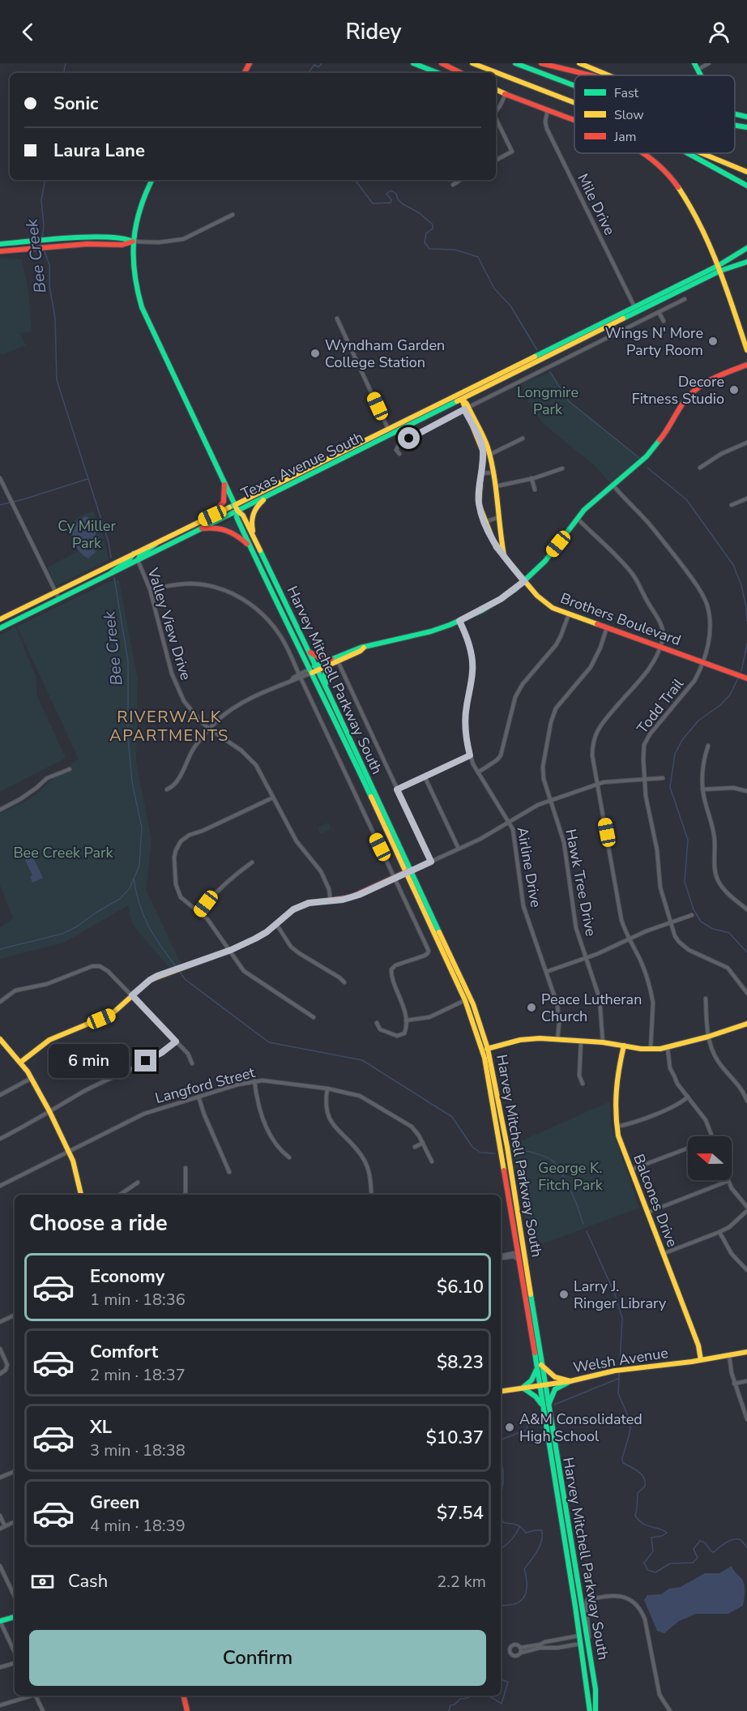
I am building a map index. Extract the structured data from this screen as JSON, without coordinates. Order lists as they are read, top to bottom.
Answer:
{
  "streets": {
    "main road": [
      "Texas Avenue South",
      "Brothers Boulevard",
      "Harvey Mitchell Parkway South",
      "Balcones Drive",
      "Welsh Avenue"
    ],
    "street": [
      "Mile Drive",
      "Valley View Drive",
      "Todd Trail",
      "Airline Drive",
      "Hawk Tree Drive",
      "Langford Street"
    ]
  },
  "crossings": [
    ["Mile Drive", "Texas Avenue South"],
    ["Texas Avenue South", "Brothers Boulevard"],
    ["Texas Avenue South", "Valley View Drive"],
    ["Texas Avenue South", "Harvey Mitchell Parkway South"],
    ["Brothers Boulevard", "Todd Trail"],
    ["Brothers Boulevard", "Hawk Tree Drive"],
    ["Harvey Mitchell Parkway South", "Welsh Avenue"],
    ["Balcones Drive", "Welsh Avenue"]
  ],
  "districts": ["RIVERWALK APARTMENTS"],
  "water": ["Bee Creek"],
  "parks": [
    "Longmire Park",
    "Cy Miller Park",
    "Bee Creek Park",
    "George K. Fitch Park"
  ],
  "places": [
    "Wings N' More Party Room",
    "Wyndham Garden College Station",
    "Decore Fitness Studio",
    "Peace Lutheran Church",
    "Larry J. Ringer Library",
    "A&M Consolidated High School"
  ],
  "legend": ["Fast", "Slow", "Jam"],
  "north": "left",
  "page": {
    "header": "Ridey",
    "banner": ["Sonic", "Laura Lane"],
    "bubble": "6 min",
    "heading": "Choose a ride",
    "list": [
      {
        "name": "Economy",
        "note": "1 min · 18:36",
        "value": "$6.10"
      },
      {
        "name": "Comfort",
        "note": "2 min · 18:37",
        "value": "$8.23"
      },
      {
        "name": "XL",
        "note": "3 min · 18:38",
        "value": "$10.37"
      },
      {
        "name": "Green",
        "note": "4 min · 18:39",
        "value": "$7.54"
      }
    ],
    "pay": ["Cash", "2.2 km"],
    "buttons": "Confirm"
  }
}
